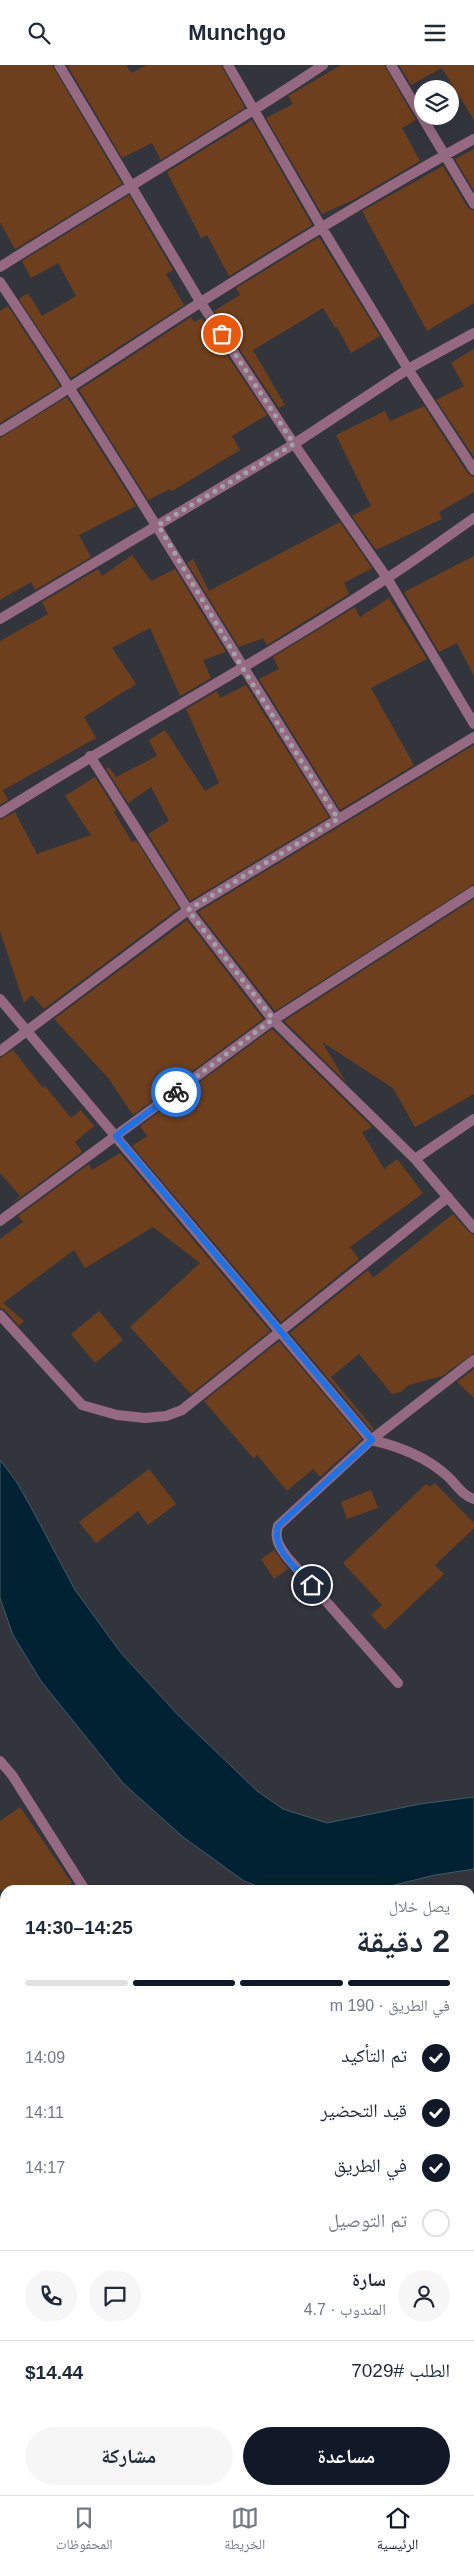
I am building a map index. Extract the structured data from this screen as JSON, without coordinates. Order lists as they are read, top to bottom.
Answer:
{
  "page": {
    "header": "Munchgo",
    "heading": ["2 دقيقة", "يصل خلال", "14:25–14:30"],
    "panel": [
      "سارة",
      "المندوب · 4.7",
      "الطلب #7029",
      "$14.44"
    ],
    "bar": "في الطريق · 190 m",
    "list": [
      ["تم التأكيد", "14:09"],
      ["قيد التحضير", "14:11"],
      ["في الطريق", "14:17"],
      "تم التوصيل"
    ],
    "buttons": ["مساعدة", "مشاركة"],
    "tabs": ["الرئيسية", "الخريطة", "المحفوظات"]
  }
}
